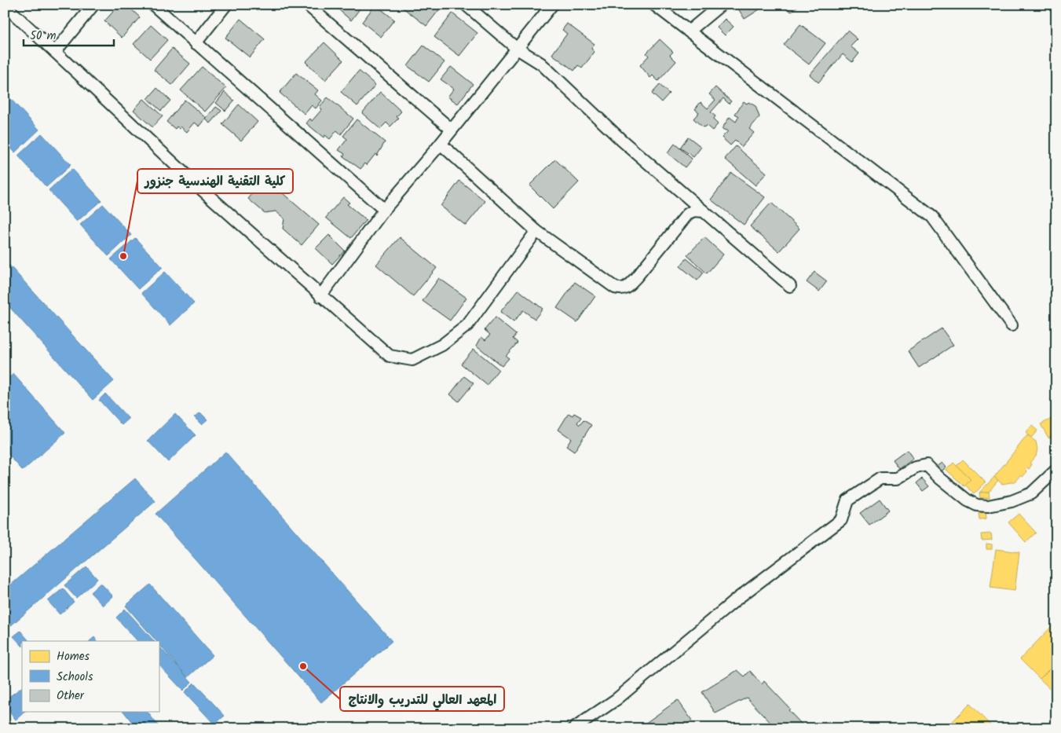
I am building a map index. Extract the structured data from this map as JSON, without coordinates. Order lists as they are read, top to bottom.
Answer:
{
  "places": ["كلية التقنية الهندسية جنزور", "المعهد العالي للتدريب والانتاج"],
  "legend": ["Homes", "Schools", "Other"],
  "scale_bar": "50 m"
}
